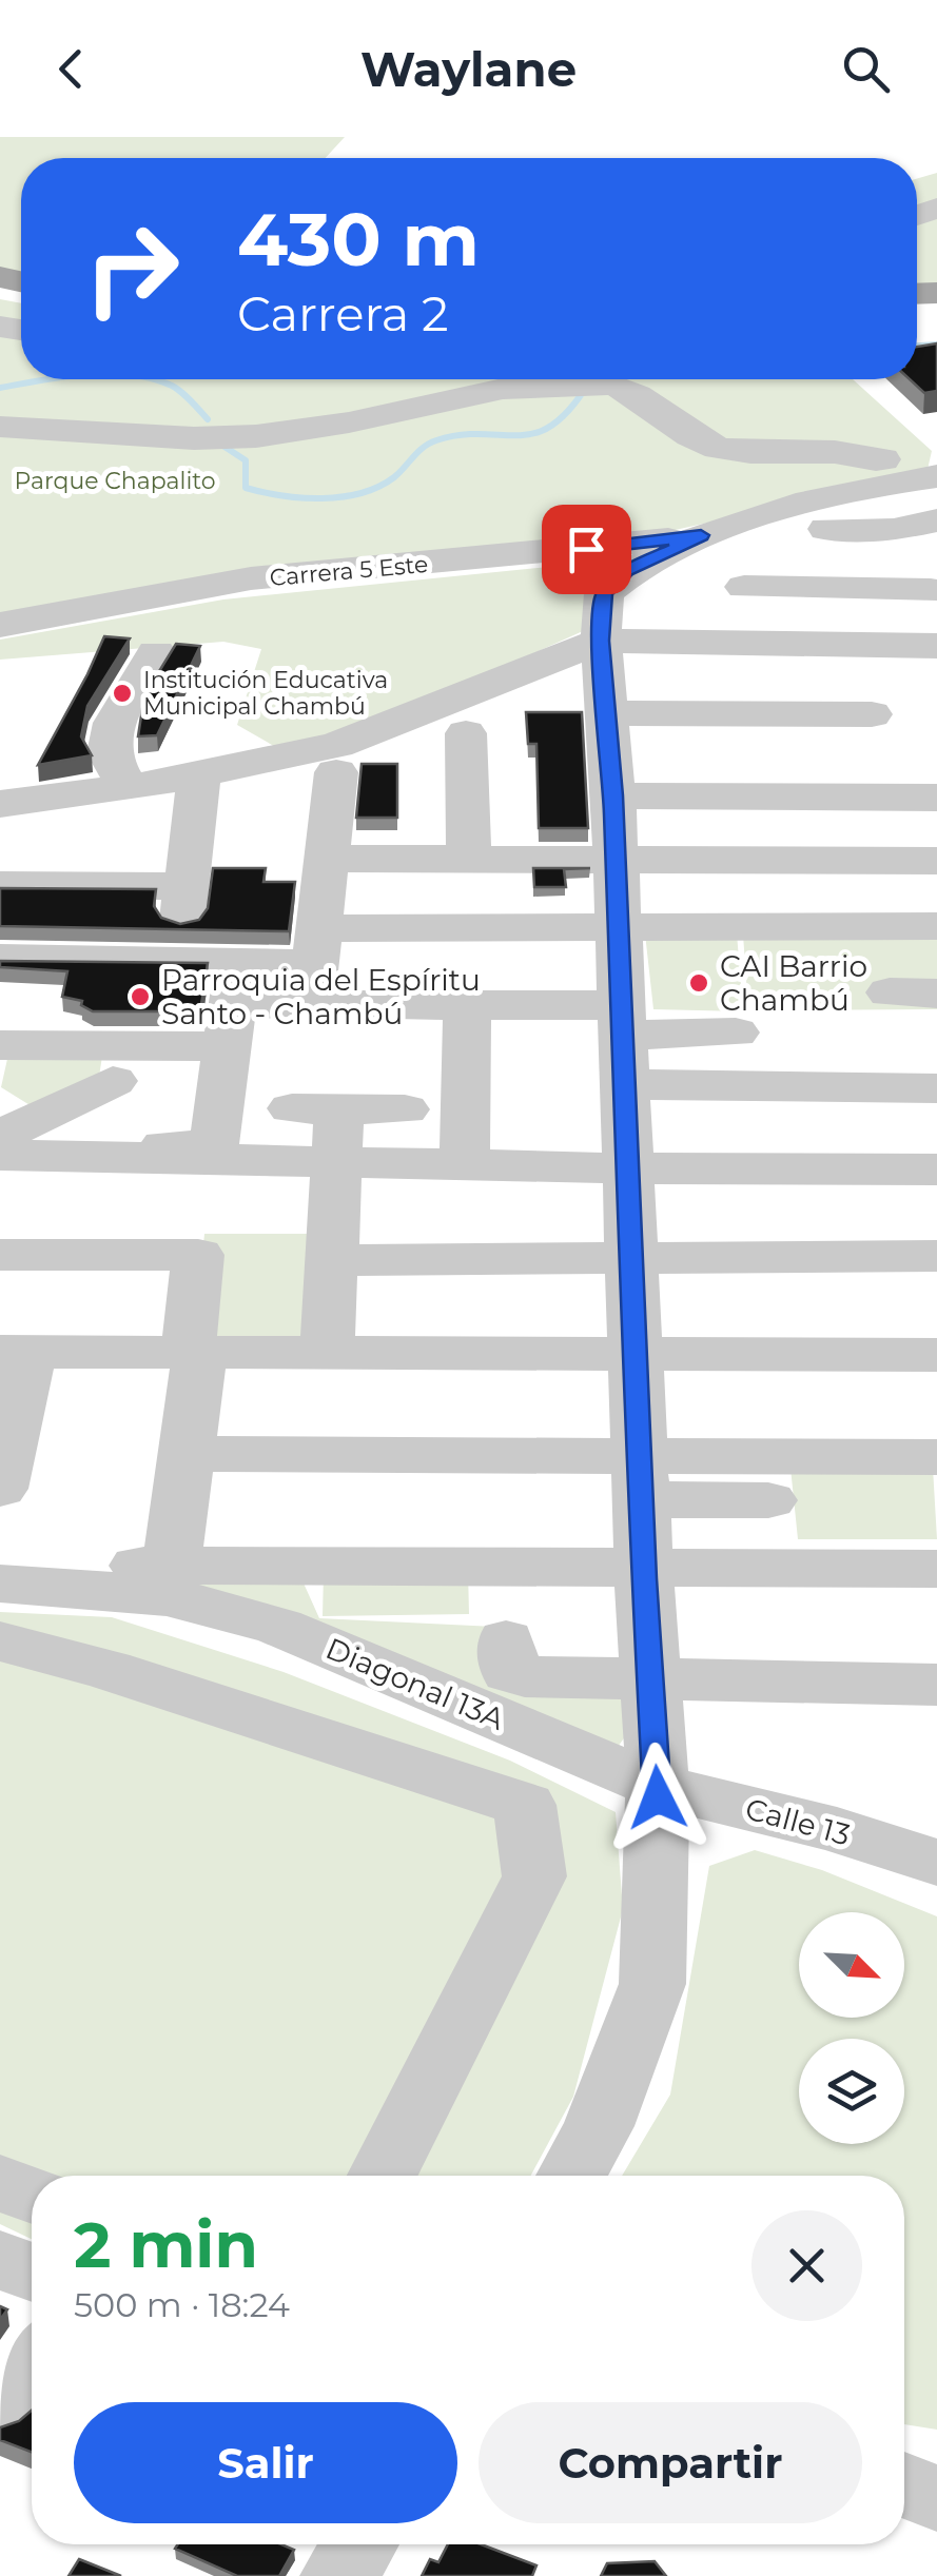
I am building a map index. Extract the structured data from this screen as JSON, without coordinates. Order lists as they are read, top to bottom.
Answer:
{
  "streets": {
    "street": ["Carrera 5 Este", "Diagonal 13A", "Calle 13"]
  },
  "crossings": [
    ["Diagonal 13A", "Calle 13"]
  ],
  "parks": ["Parque Chapalito"],
  "places": ["Institución Educativa Municipal Chambú", "CAI Barrio Chambú", "Parroquia del Espíritu Santo - Chambú"],
  "north": "bottom right",
  "page": {
    "header": "Waylane",
    "turn": ["430 m", "Carrera 2"],
    "heading": ["2 min", "500 m · 18:24"],
    "buttons": ["Salir", "Compartir"]
  }
}
